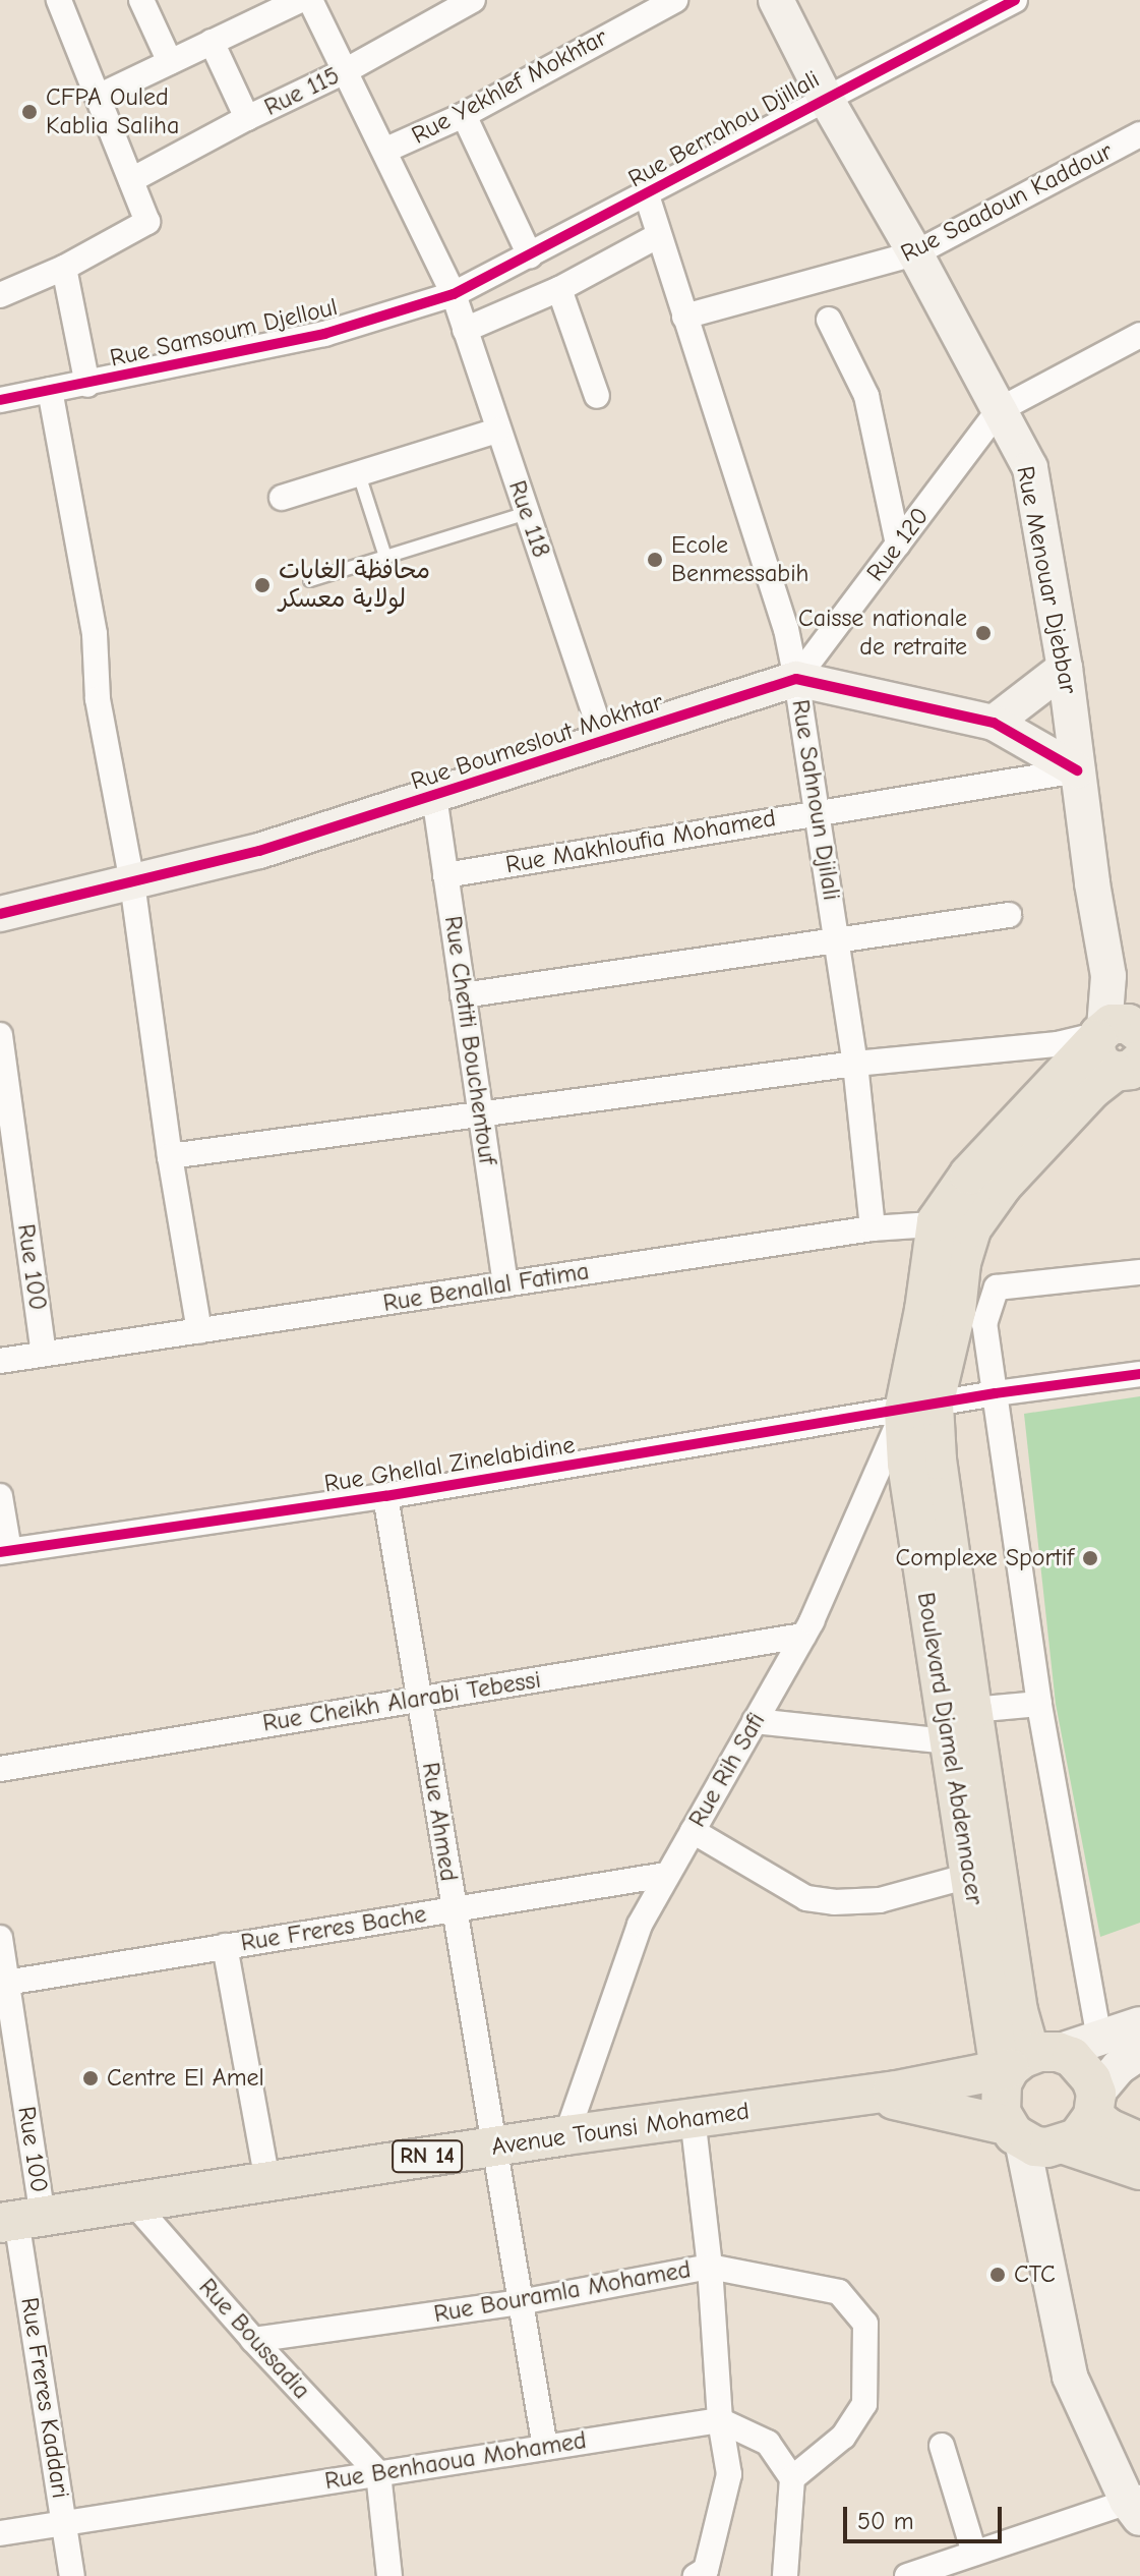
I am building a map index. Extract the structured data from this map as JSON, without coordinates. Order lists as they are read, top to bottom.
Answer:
{
  "streets": {
    "main road": ["Boulevard Djamel Abdennacer", "Avenue Tounsi Mohamed", "RN 14"],
    "street": [
      "Rue Yekhlef Mokhtar",
      "Rue 115",
      "Rue Berrahou Djillali",
      "Rue Saadoun Kaddour",
      "Rue Samsoum Djelloul",
      "Rue 118",
      "Rue 120",
      "Rue Menouar Djebbar",
      "Rue Boumeslout Mokhtar",
      "Rue Sahnoun Djilali",
      "Rue Makhloufia Mohamed",
      "Rue Chetiti Bouchentouf",
      "Rue 100",
      "Rue Benallal Fatima",
      "Rue Ghellal Zinelabidine",
      "Rue Cheikh Alarabi Tebessi",
      "Rue Rih Safi",
      "Rue Ahmed",
      "Rue Freres Bache",
      "Rue Bouramla Mohamed",
      "Rue Boussadia",
      "Rue Freres Kaddari",
      "Rue Benhaoua Mohamed"
    ]
  },
  "crossings": [
    ["Rue Yekhlef Mokhtar", "Rue 118"],
    ["Rue 115", "Rue 118"],
    ["Rue Berrahou Djillali", "Rue Samsoum Djelloul"],
    ["Rue Berrahou Djillali", "Rue 118"],
    ["Rue Berrahou Djillali", "Rue Menouar Djebbar"],
    ["Rue Berrahou Djillali", "Rue Sahnoun Djilali"],
    ["Rue Saadoun Kaddour", "Rue Menouar Djebbar"],
    ["Rue Saadoun Kaddour", "Rue Sahnoun Djilali"],
    ["Rue Samsoum Djelloul", "Rue 118"],
    ["Rue 118", "Rue Boumeslout Mokhtar"],
    ["Rue 120", "Rue Menouar Djebbar"],
    ["Rue 120", "Rue Boumeslout Mokhtar"],
    ["Rue 120", "Rue Sahnoun Djilali"],
    ["Rue Menouar Djebbar", "Rue Makhloufia Mohamed"],
    ["Rue Menouar Djebbar", "Boulevard Djamel Abdennacer"],
    ["Rue Boumeslout Mokhtar", "Rue Sahnoun Djilali"],
    ["Rue Boumeslout Mokhtar", "Rue Chetiti Bouchentouf"],
    ["Rue Sahnoun Djilali", "Rue Makhloufia Mohamed"],
    ["Rue Sahnoun Djilali", "Rue Benallal Fatima"],
    ["Rue Makhloufia Mohamed", "Rue Chetiti Bouchentouf"],
    ["Rue Chetiti Bouchentouf", "Rue Benallal Fatima"],
    ["Rue 100", "Rue Benallal Fatima"],
    ["Rue 100", "Rue Freres Bache"],
    ["Rue 100", "Avenue Tounsi Mohamed"],
    ["Rue 100", "Rue Freres Kaddari"],
    ["Rue Benallal Fatima", "Boulevard Djamel Abdennacer"],
    ["Rue Ghellal Zinelabidine", "Boulevard Djamel Abdennacer"],
    ["Rue Ghellal Zinelabidine", "Rue Rih Safi"],
    ["Rue Ghellal Zinelabidine", "Rue Ahmed"],
    ["Rue Cheikh Alarabi Tebessi", "Rue Rih Safi"],
    ["Rue Cheikh Alarabi Tebessi", "Rue Ahmed"],
    ["Boulevard Djamel Abdennacer", "Rue Rih Safi"],
    ["Boulevard Djamel Abdennacer", "Avenue Tounsi Mohamed"],
    ["Boulevard Djamel Abdennacer", "RN 14"],
    ["Rue Rih Safi", "Rue Freres Bache"],
    ["Rue Rih Safi", "Avenue Tounsi Mohamed"],
    ["Rue Ahmed", "Rue Freres Bache"],
    ["Rue Ahmed", "Avenue Tounsi Mohamed"],
    ["Rue Ahmed", "Rue Bouramla Mohamed"],
    ["Rue Ahmed", "Rue Benhaoua Mohamed"],
    ["Avenue Tounsi Mohamed", "RN 14"],
    ["Avenue Tounsi Mohamed", "Rue Boussadia"],
    ["Avenue Tounsi Mohamed", "Rue Freres Kaddari"],
    ["Rue Bouramla Mohamed", "Rue Boussadia"],
    ["Rue Boussadia", "Rue Benhaoua Mohamed"],
    ["Rue Freres Kaddari", "Rue Benhaoua Mohamed"]
  ],
  "places": [
    "CFPA Ouled Kablia Saliha",
    "Ecole Benmessabih",
    "محافظة الغابات لولاية معسكر",
    "Caisse nationale de retraite",
    "Complexe Sportif",
    "Centre El Amel",
    "CTC"
  ],
  "scale_bar": "50 m"
}
